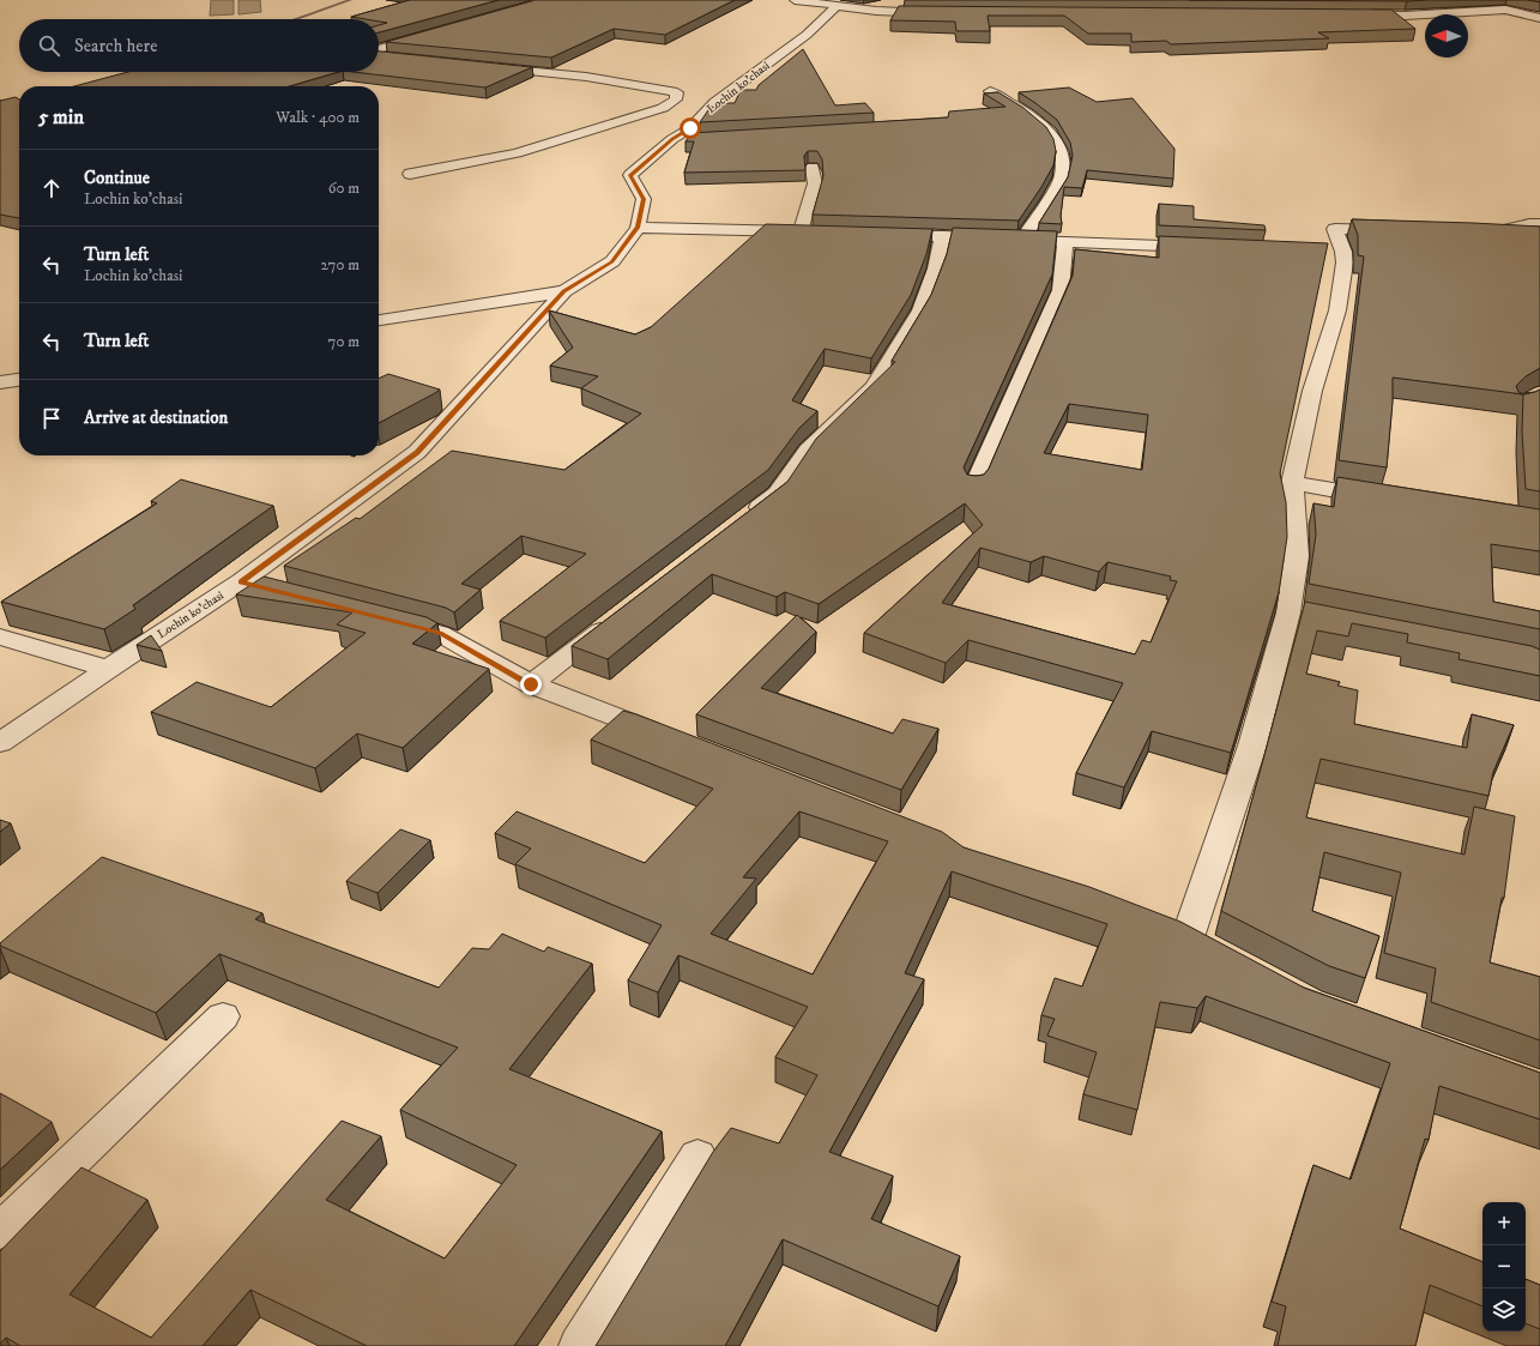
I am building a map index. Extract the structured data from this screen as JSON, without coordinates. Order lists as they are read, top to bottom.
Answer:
{
  "streets": {
    "street": ["Lochin ko'chasi"]
  },
  "north": "left",
  "page": {
    "search": "Search here",
    "heading": ["5 min", "Walk · 400 m"],
    "list": [
      ["Continue", "Lochin ko'chasi", "60 m"],
      ["Turn left", "Lochin ko'chasi", "270 m"],
      ["Turn left", "70 m"],
      "Arrive at destination"
    ],
    "map_buttons": ["+", "−"]
  }
}
